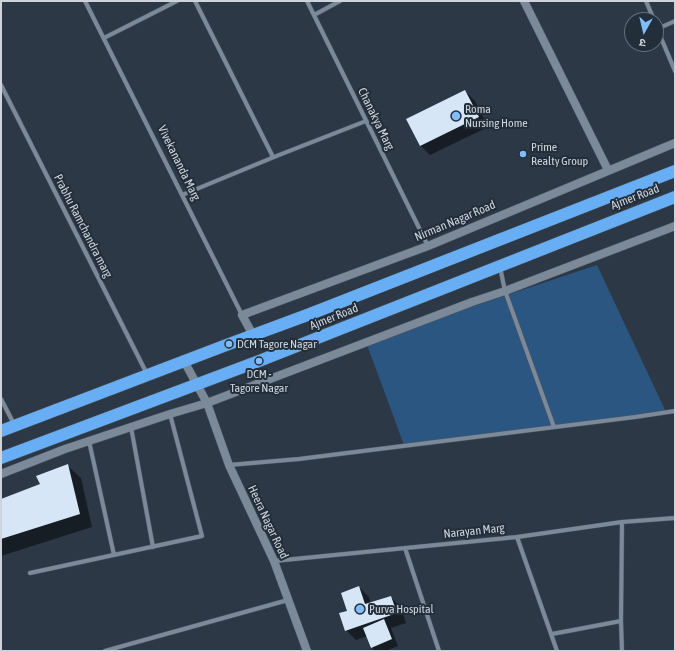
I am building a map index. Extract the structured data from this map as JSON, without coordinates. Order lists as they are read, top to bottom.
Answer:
{
  "streets": {
    "highway": ["Ajmer Road"],
    "street": [
      "Chanakya Marg",
      "Vivekananda Marg",
      "Nirman Nagar Road",
      "Prabhu Ramchandra marg",
      "Heera Nagar Road",
      "Narayan Marg"
    ]
  },
  "crossings": [
    ["Chanakya Marg", "Nirman Nagar Road"],
    ["Vivekananda Marg", "Ajmer Road"],
    ["Vivekananda Marg", "Nirman Nagar Road"],
    ["Ajmer Road", "Prabhu Ramchandra marg"],
    ["Ajmer Road", "Heera Nagar Road"],
    ["Heera Nagar Road", "Narayan Marg"]
  ],
  "places": [
    "Roma Nursing Home",
    "Prime Realty Group",
    "DCM Tagore Nagar",
    "DCM - Tagore Nagar",
    "Purva Hospital"
  ],
  "north": "bottom"
}
